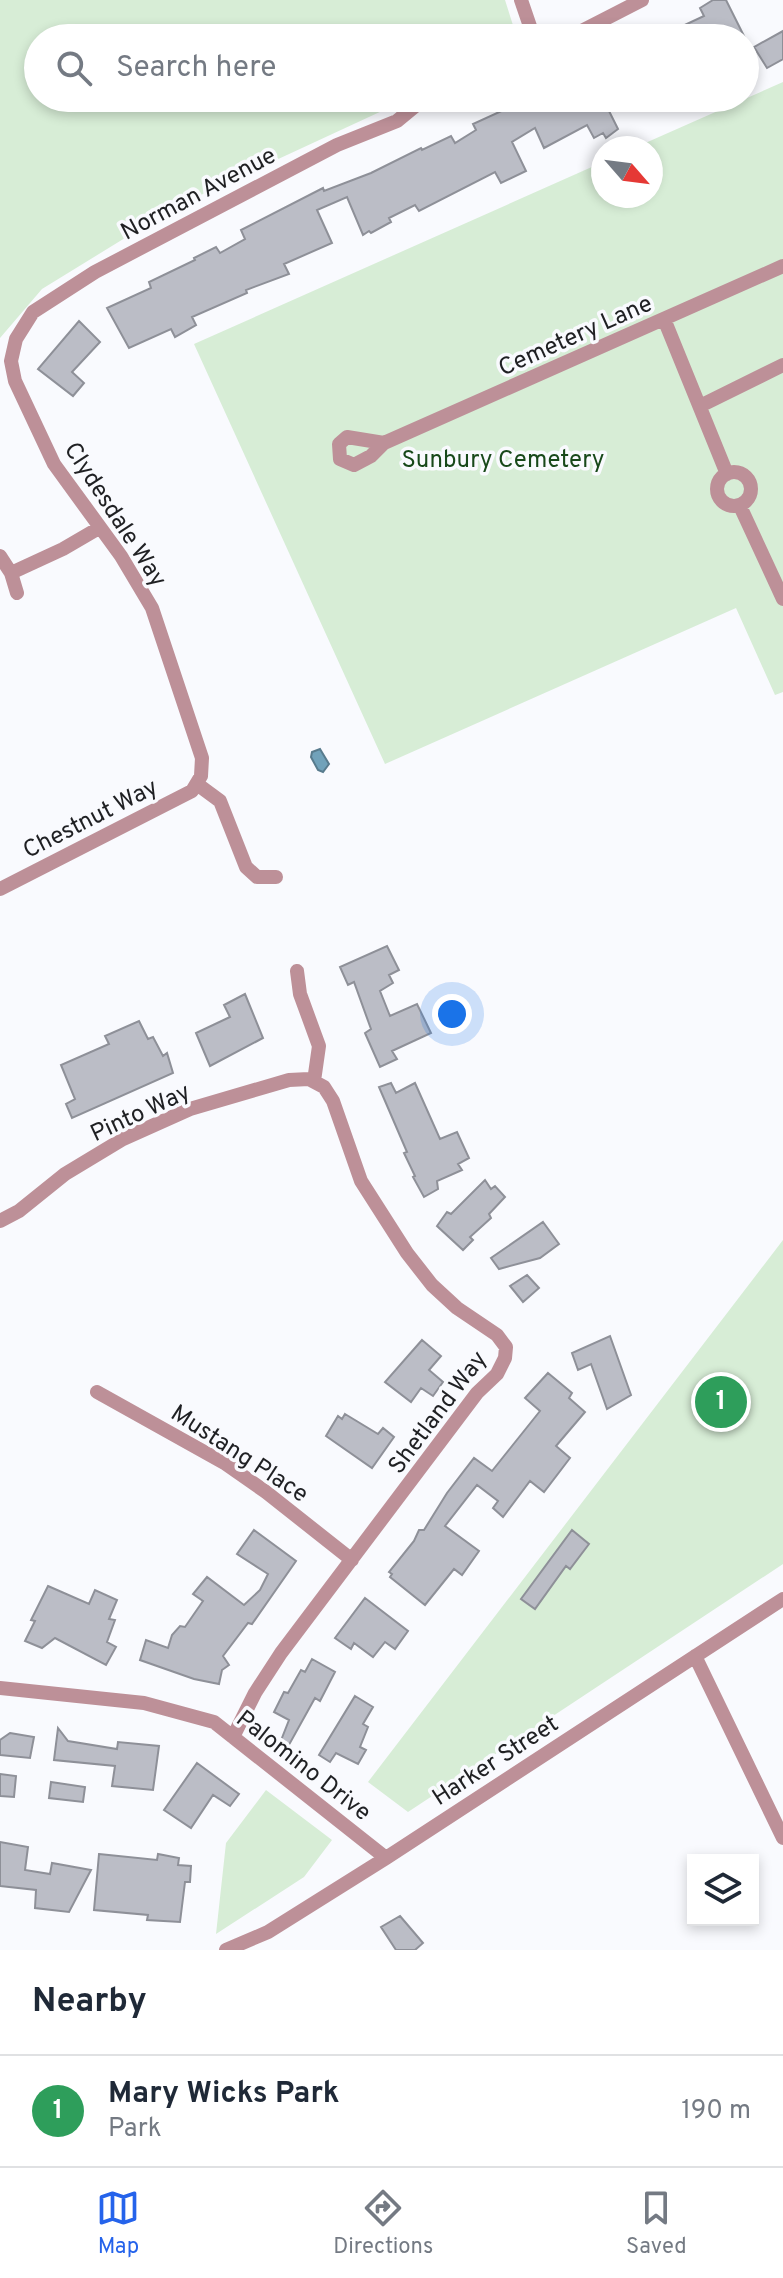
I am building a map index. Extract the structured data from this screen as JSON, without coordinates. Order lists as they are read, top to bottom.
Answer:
{
  "streets": {
    "street": [
      "Norman Avenue",
      "Cemetery Lane",
      "Clydesdale Way",
      "Chestnut Way",
      "Pinto Way",
      "Shetland Way",
      "Mustang Place",
      "Harker Street",
      "Palomino Drive"
    ]
  },
  "crossings": [
    ["Norman Avenue", "Clydesdale Way"],
    ["Clydesdale Way", "Chestnut Way"],
    ["Pinto Way", "Shetland Way"],
    ["Shetland Way", "Mustang Place"],
    ["Shetland Way", "Palomino Drive"],
    ["Harker Street", "Palomino Drive"]
  ],
  "parks": ["Sunbury Cemetery"],
  "north": "bottom right",
  "page": {
    "search": "Search here",
    "pins": "1",
    "heading": "Nearby",
    "list": [
      {
        "mark": "1",
        "name": "Mary Wicks Park",
        "note": "Park",
        "value": "190 m"
      }
    ],
    "nav": ["Map", "Directions", "Saved"]
  }
}
